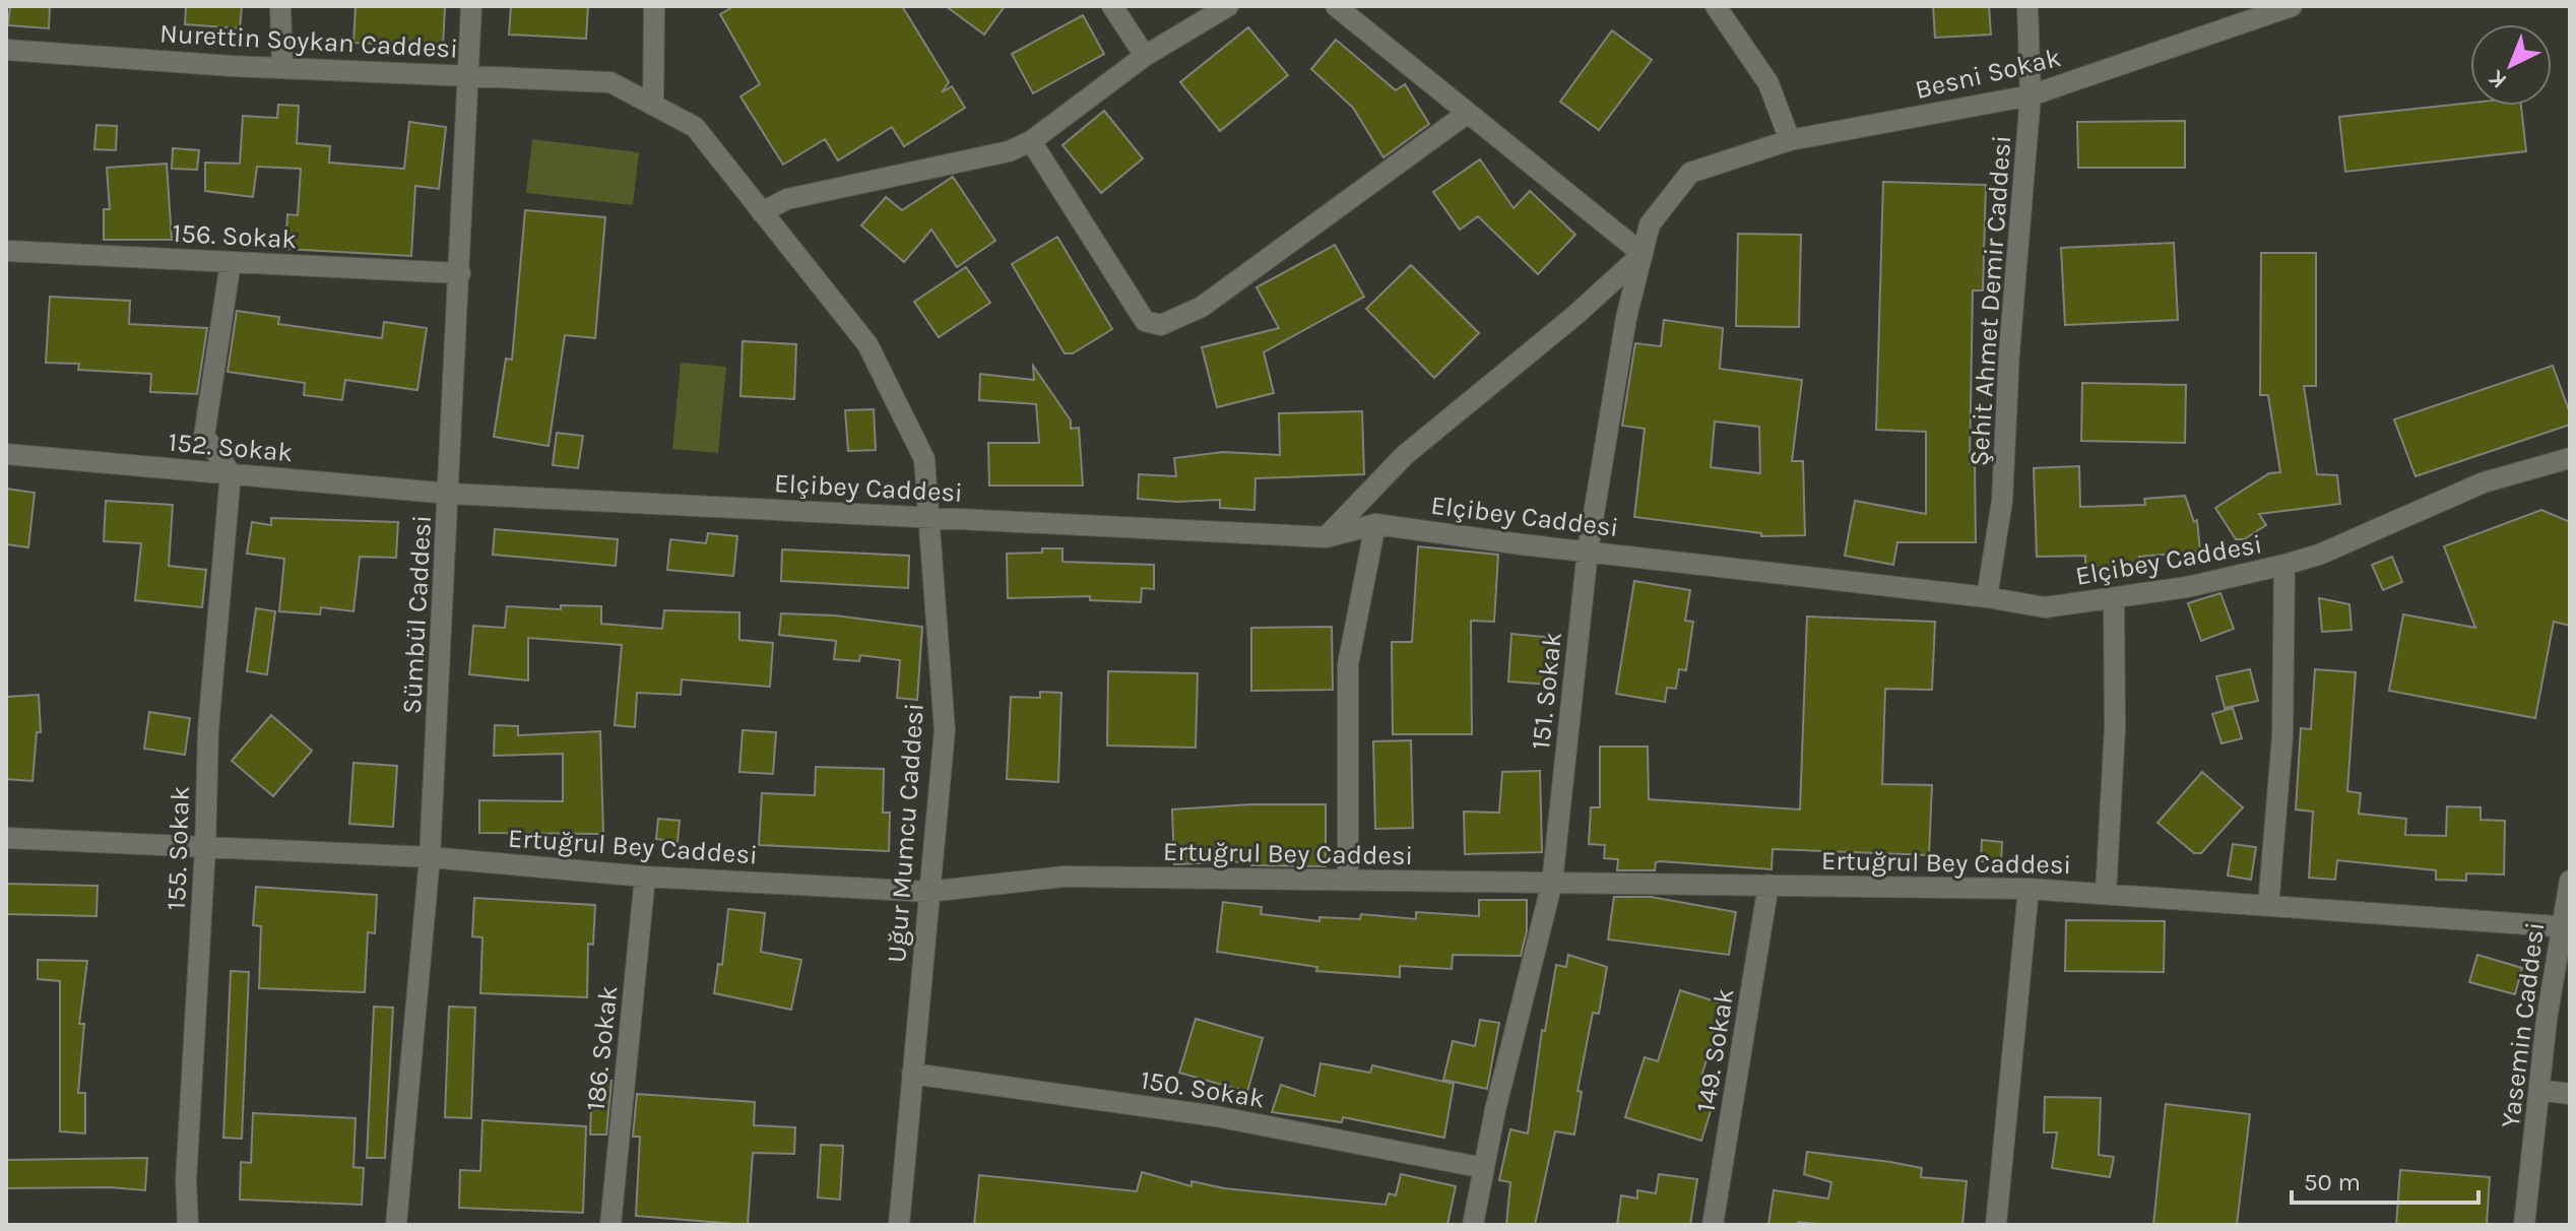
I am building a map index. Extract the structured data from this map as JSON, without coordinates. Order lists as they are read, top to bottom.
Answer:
{
  "streets": {
    "street": [
      "Nurettin Soykan Caddesi",
      "Besni Sokak",
      "156. Sokak",
      "Şehit Ahmet Demir Caddesi",
      "152. Sokak",
      "Elçibey Caddesi",
      "Sümbül Caddesi",
      "151. Sokak",
      "Uğur Mumcu Caddesi",
      "Ertuğrul Bey Caddesi",
      "155. Sokak",
      "Yasemin Caddesi",
      "186. Sokak",
      "149. Sokak",
      "150. Sokak"
    ]
  },
  "crossings": [
    ["Nurettin Soykan Caddesi", "Sümbül Caddesi"],
    ["Nurettin Soykan Caddesi", "Uğur Mumcu Caddesi"],
    ["Besni Sokak", "Şehit Ahmet Demir Caddesi"],
    ["Besni Sokak", "151. Sokak"],
    ["156. Sokak", "Sümbül Caddesi"],
    ["Şehit Ahmet Demir Caddesi", "Elçibey Caddesi"],
    ["152. Sokak", "Elçibey Caddesi"],
    ["152. Sokak", "Sümbül Caddesi"],
    ["152. Sokak", "155. Sokak"],
    ["Elçibey Caddesi", "Sümbül Caddesi"],
    ["Elçibey Caddesi", "151. Sokak"],
    ["Elçibey Caddesi", "Uğur Mumcu Caddesi"],
    ["Sümbül Caddesi", "Ertuğrul Bey Caddesi"],
    ["151. Sokak", "Ertuğrul Bey Caddesi"],
    ["151. Sokak", "150. Sokak"],
    ["Uğur Mumcu Caddesi", "Ertuğrul Bey Caddesi"],
    ["Uğur Mumcu Caddesi", "150. Sokak"],
    ["Ertuğrul Bey Caddesi", "155. Sokak"],
    ["Ertuğrul Bey Caddesi", "Yasemin Caddesi"],
    ["Ertuğrul Bey Caddesi", "186. Sokak"],
    ["Ertuğrul Bey Caddesi", "149. Sokak"]
  ],
  "scale_bar": "50 m",
  "north": "bottom left"
}
